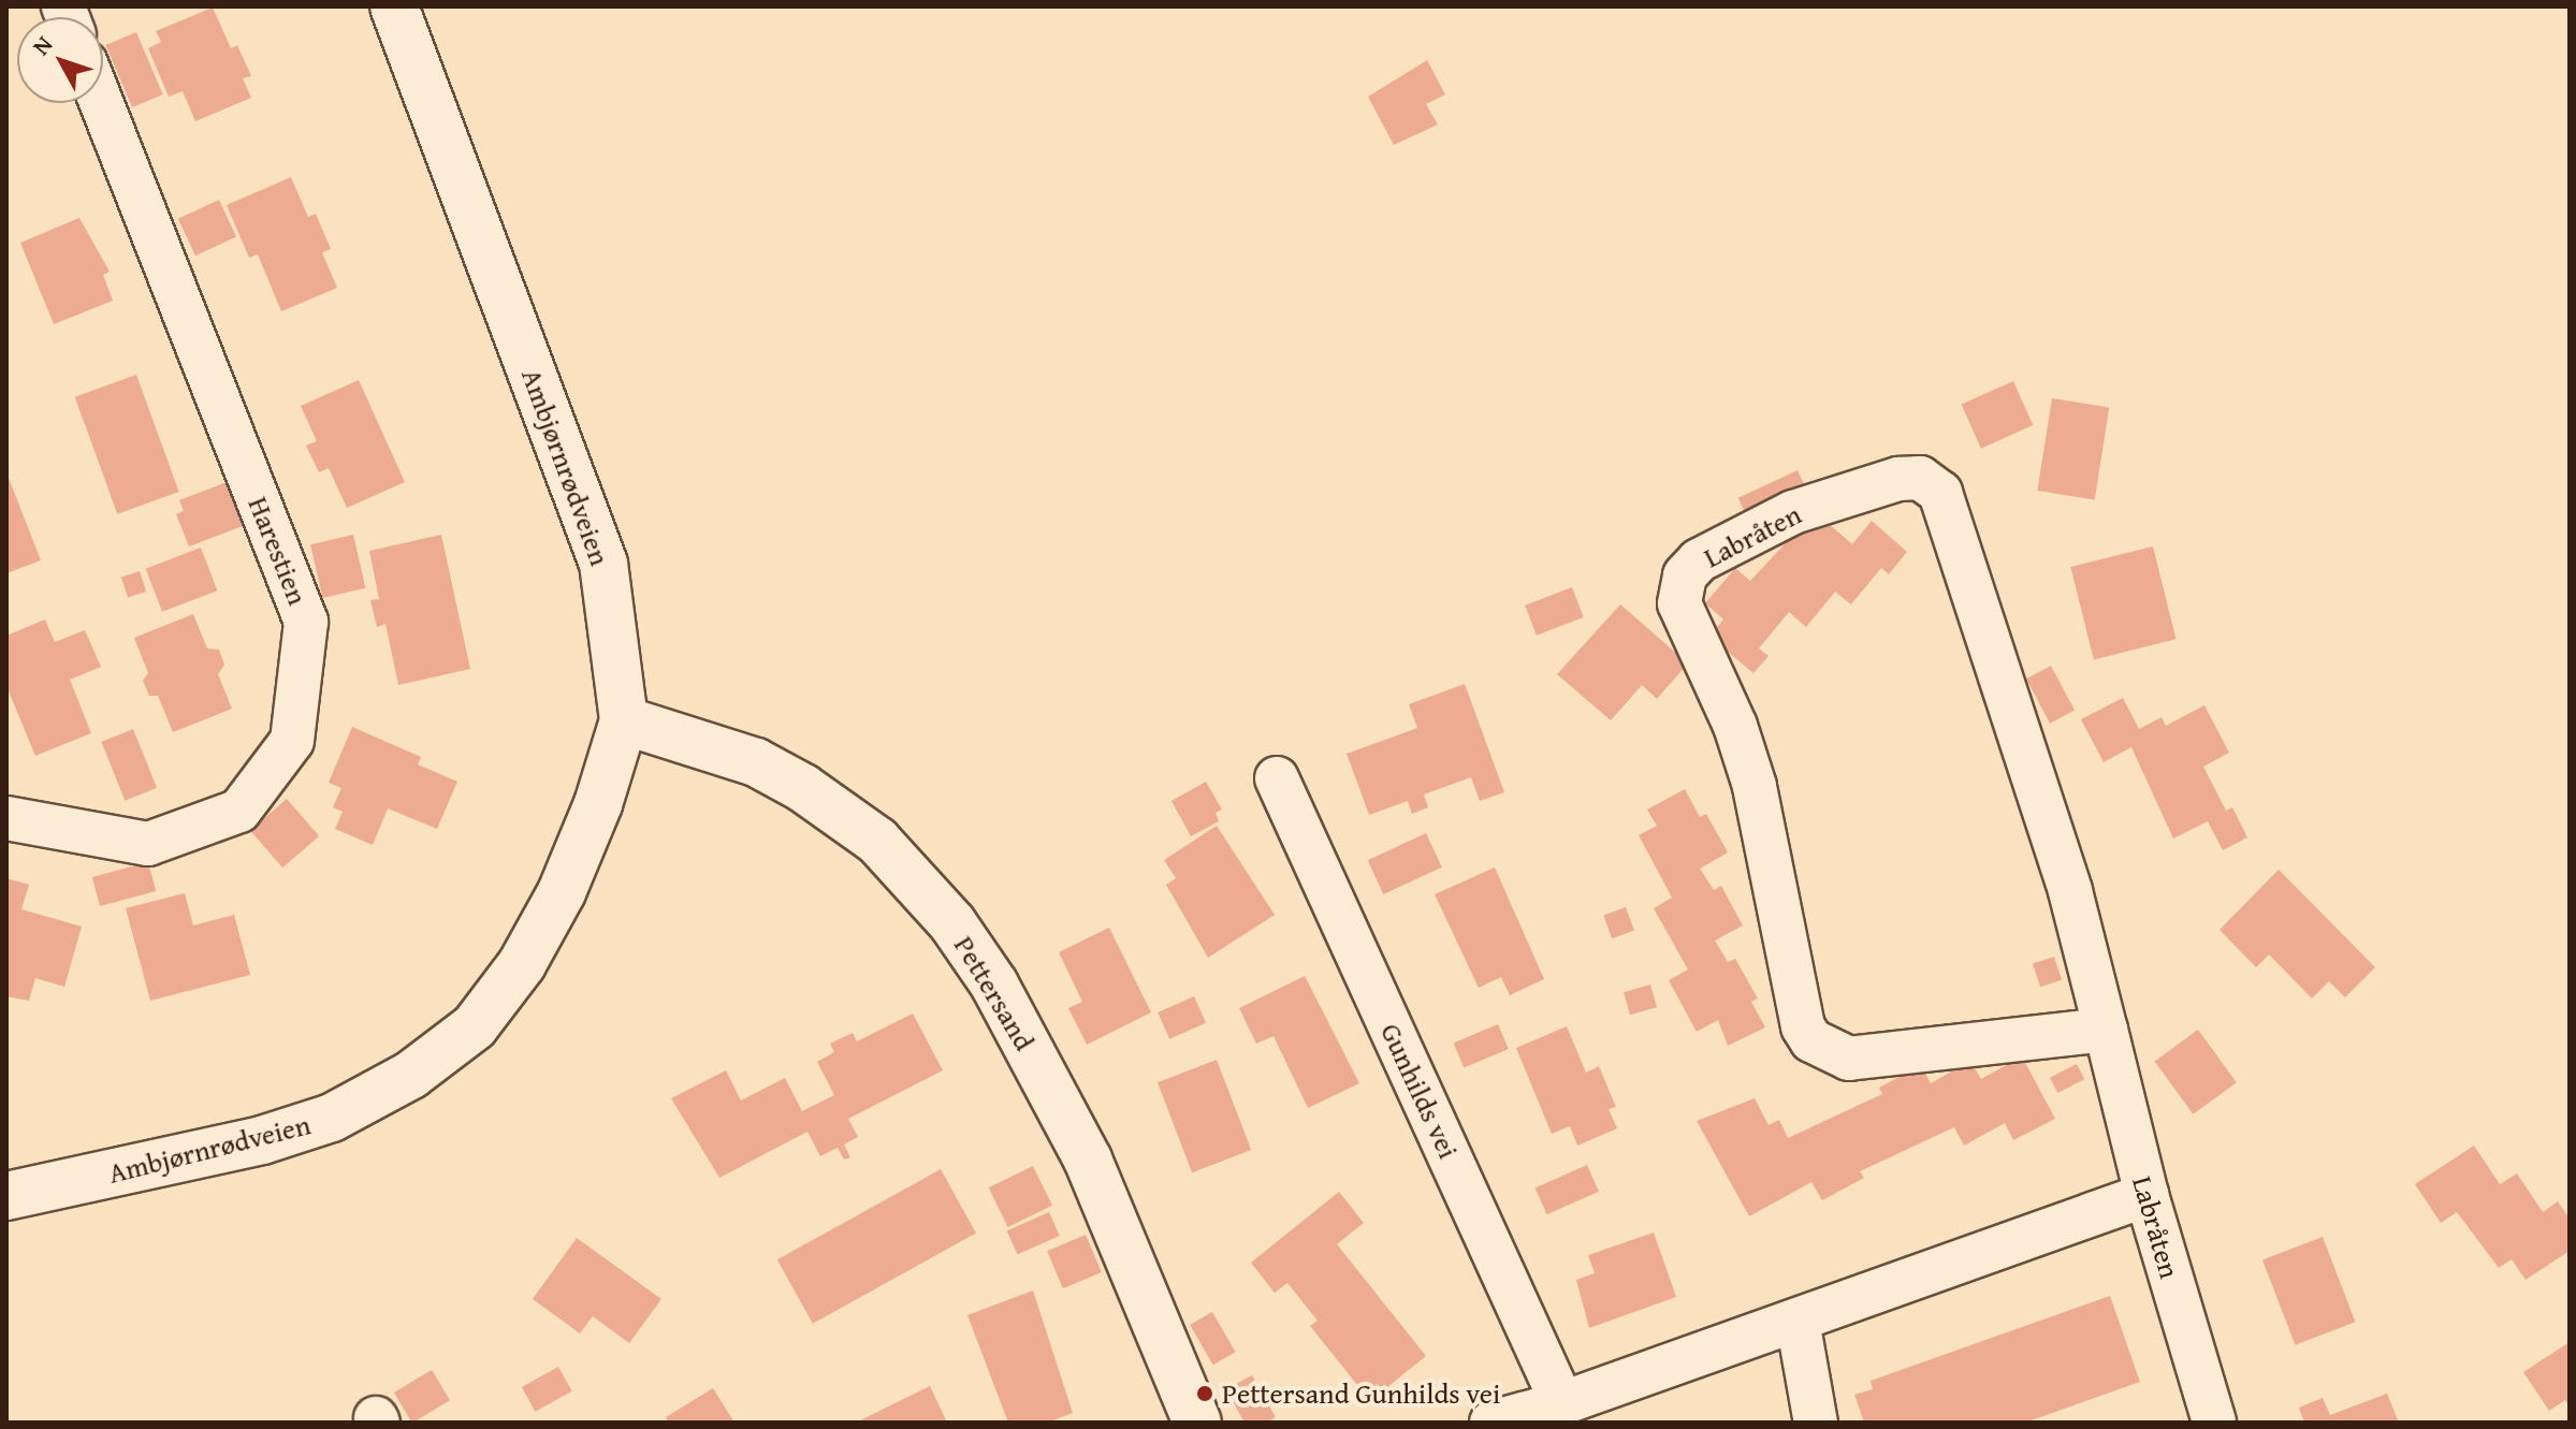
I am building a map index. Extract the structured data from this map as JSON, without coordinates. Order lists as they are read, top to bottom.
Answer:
{
  "streets": {
    "street": [
      "Ambjørnrødveien",
      "Labråten",
      "Harestien",
      "Pettersand",
      "Gunhilds vei"
    ]
  },
  "crossings": [
    ["Ambjørnrødveien", "Pettersand"]
  ],
  "places": ["Pettersand Gunhilds vei"],
  "north": "top left"
}
